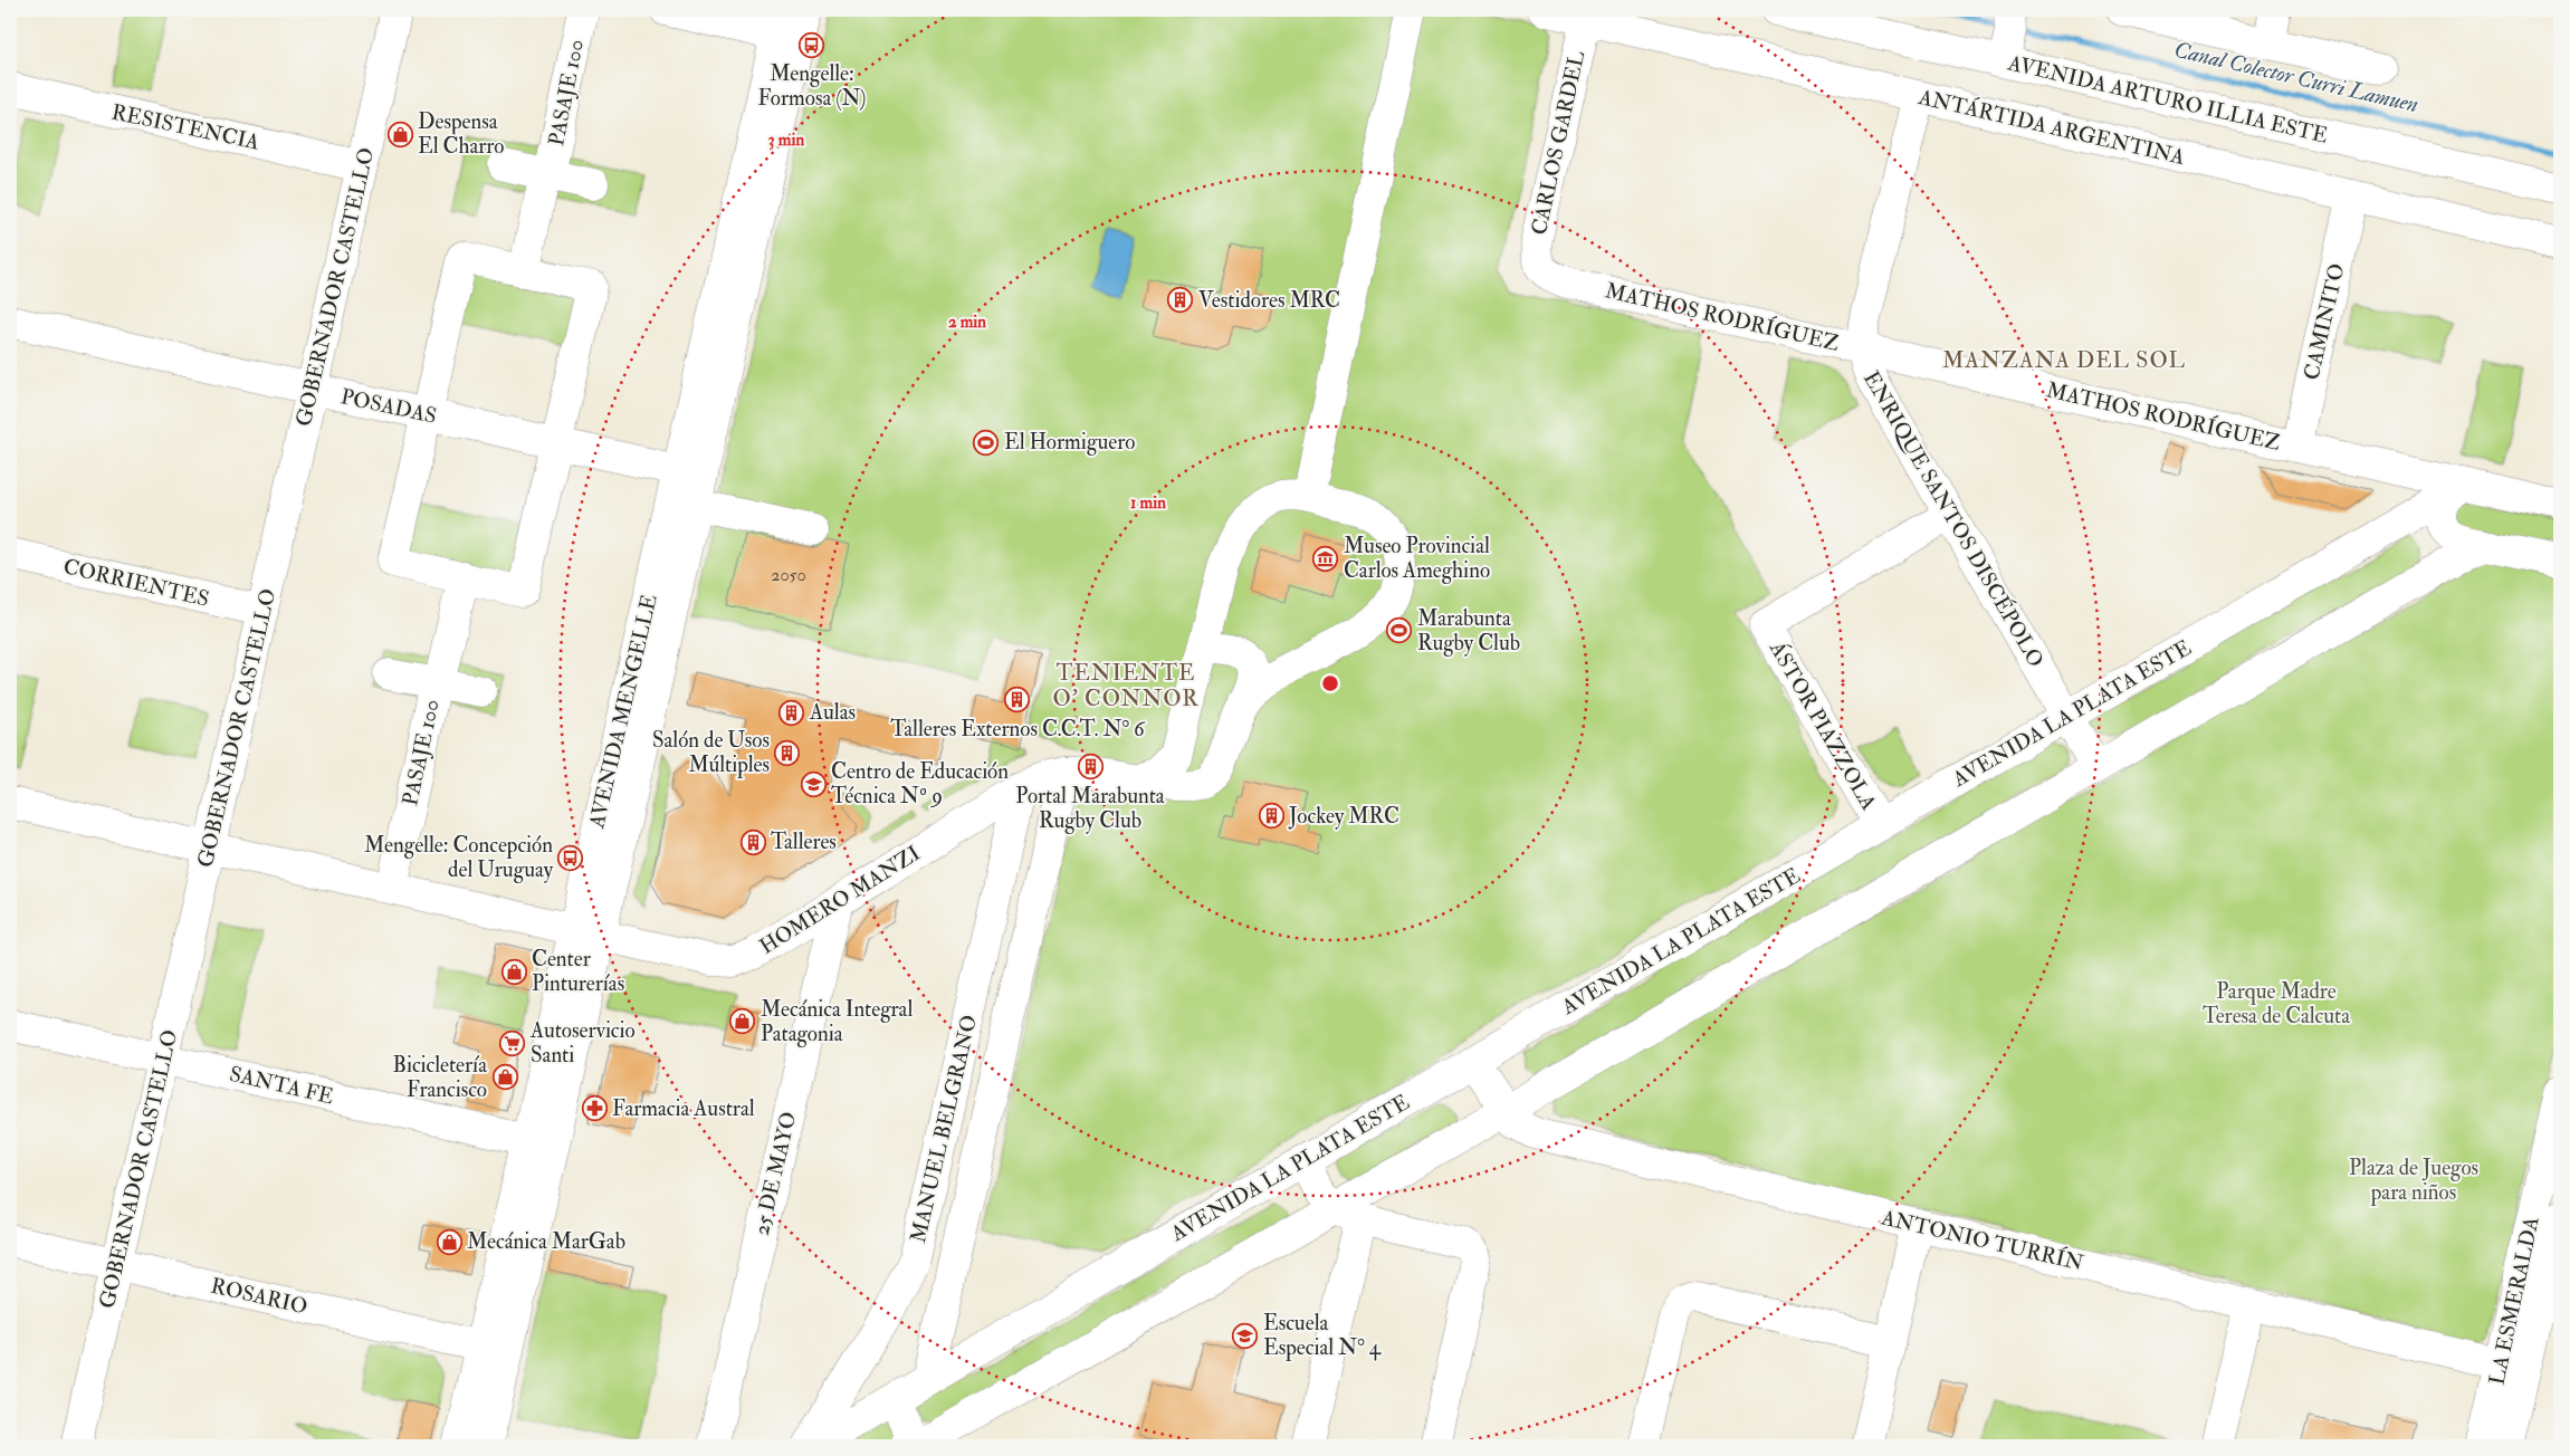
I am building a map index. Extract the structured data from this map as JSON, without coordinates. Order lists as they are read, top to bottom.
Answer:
{
  "streets": {
    "street": [
      "PASAJE 100",
      "AVENIDA ARTURO ILLIA ESTE",
      "RESISTENCIA",
      "ANTÁRTIDA ARGENTINA",
      "CARLOS GARDEL",
      "GOBERNADOR CASTELLO",
      "MATHOS RODRÍGUEZ",
      "CAMINITO",
      "POSADAS",
      "ENRIQUE SANTOS DISCÉPOLO",
      "CORRIENTES",
      "AVENIDA MENGELLE",
      "AVENIDA LA PLATA ESTE",
      "ÁSTOR PIAZZOLA",
      "HOMERO MANZI",
      "SANTA FE",
      "MANUEL BELGRANO",
      "25 DE MAYO",
      "ANTONIO TURRÍN",
      "ROSARIO",
      "LA ESMERALDA"
    ]
  },
  "crossings": [
    ["PASAJE 100", "HOMERO MANZI"],
    ["RESISTENCIA", "GOBERNADOR CASTELLO"],
    ["ANTÁRTIDA ARGENTINA", "CARLOS GARDEL"],
    ["ANTÁRTIDA ARGENTINA", "CAMINITO"],
    ["ANTÁRTIDA ARGENTINA", "ENRIQUE SANTOS DISCÉPOLO"],
    ["CARLOS GARDEL", "MATHOS RODRÍGUEZ"],
    ["GOBERNADOR CASTELLO", "POSADAS"],
    ["GOBERNADOR CASTELLO", "CORRIENTES"],
    ["GOBERNADOR CASTELLO", "HOMERO MANZI"],
    ["GOBERNADOR CASTELLO", "SANTA FE"],
    ["GOBERNADOR CASTELLO", "ROSARIO"],
    ["MATHOS RODRÍGUEZ", "CAMINITO"],
    ["MATHOS RODRÍGUEZ", "ENRIQUE SANTOS DISCÉPOLO"],
    ["MATHOS RODRÍGUEZ", "AVENIDA LA PLATA ESTE"],
    ["POSADAS", "AVENIDA MENGELLE"],
    ["ENRIQUE SANTOS DISCÉPOLO", "AVENIDA LA PLATA ESTE"],
    ["ENRIQUE SANTOS DISCÉPOLO", "ÁSTOR PIAZZOLA"],
    ["AVENIDA MENGELLE", "HOMERO MANZI"],
    ["AVENIDA MENGELLE", "SANTA FE"],
    ["AVENIDA MENGELLE", "ROSARIO"],
    ["AVENIDA LA PLATA ESTE", "ÁSTOR PIAZZOLA"],
    ["AVENIDA LA PLATA ESTE", "MANUEL BELGRANO"],
    ["AVENIDA LA PLATA ESTE", "ANTONIO TURRÍN"],
    ["HOMERO MANZI", "MANUEL BELGRANO"],
    ["HOMERO MANZI", "25 DE MAYO"],
    ["ANTONIO TURRÍN", "LA ESMERALDA"]
  ],
  "districts": ["MANZANA DEL SOL", "TENIENTE O' CONNOR"],
  "water": ["Canal Colector Curri Lamuen"],
  "parks": ["Parque Madre Teresa de Calcuta", "Plaza de Juegos para niños"],
  "places": {
    "bus stop": ["Mengelle: Formosa (N)", "Mengelle: Concepción del Uruguay"],
    "shop": [
      "Despensa El Charro",
      "Center Pinturerías",
      "Mecánica Integral Patagonia",
      "Bicicletería Francisco",
      "Mecánica MarGab"
    ],
    "building": [
      "Vestidores MRC",
      "Talleres Externos C.C.T. N° 6",
      "Aulas",
      "Salón de Usos Múltiples",
      "Portal Marabunta Rugby Club",
      "Jockey MRC",
      "Talleres"
    ],
    "sports": ["El Hormiguero", "Marabunta Rugby Club"],
    "museum": ["Museo Provincial Carlos Ameghino"],
    "school or university": ["Centro de Educación Técnica Nº 9", "Escuela Especial N° 4"],
    "supermarket": ["Autoservicio Santi"],
    "pharmacy": ["Farmacia Austral"]
  },
  "house_numbers": ["2050"],
  "rings": ["3 min", "2 min", "1 min"]
}
